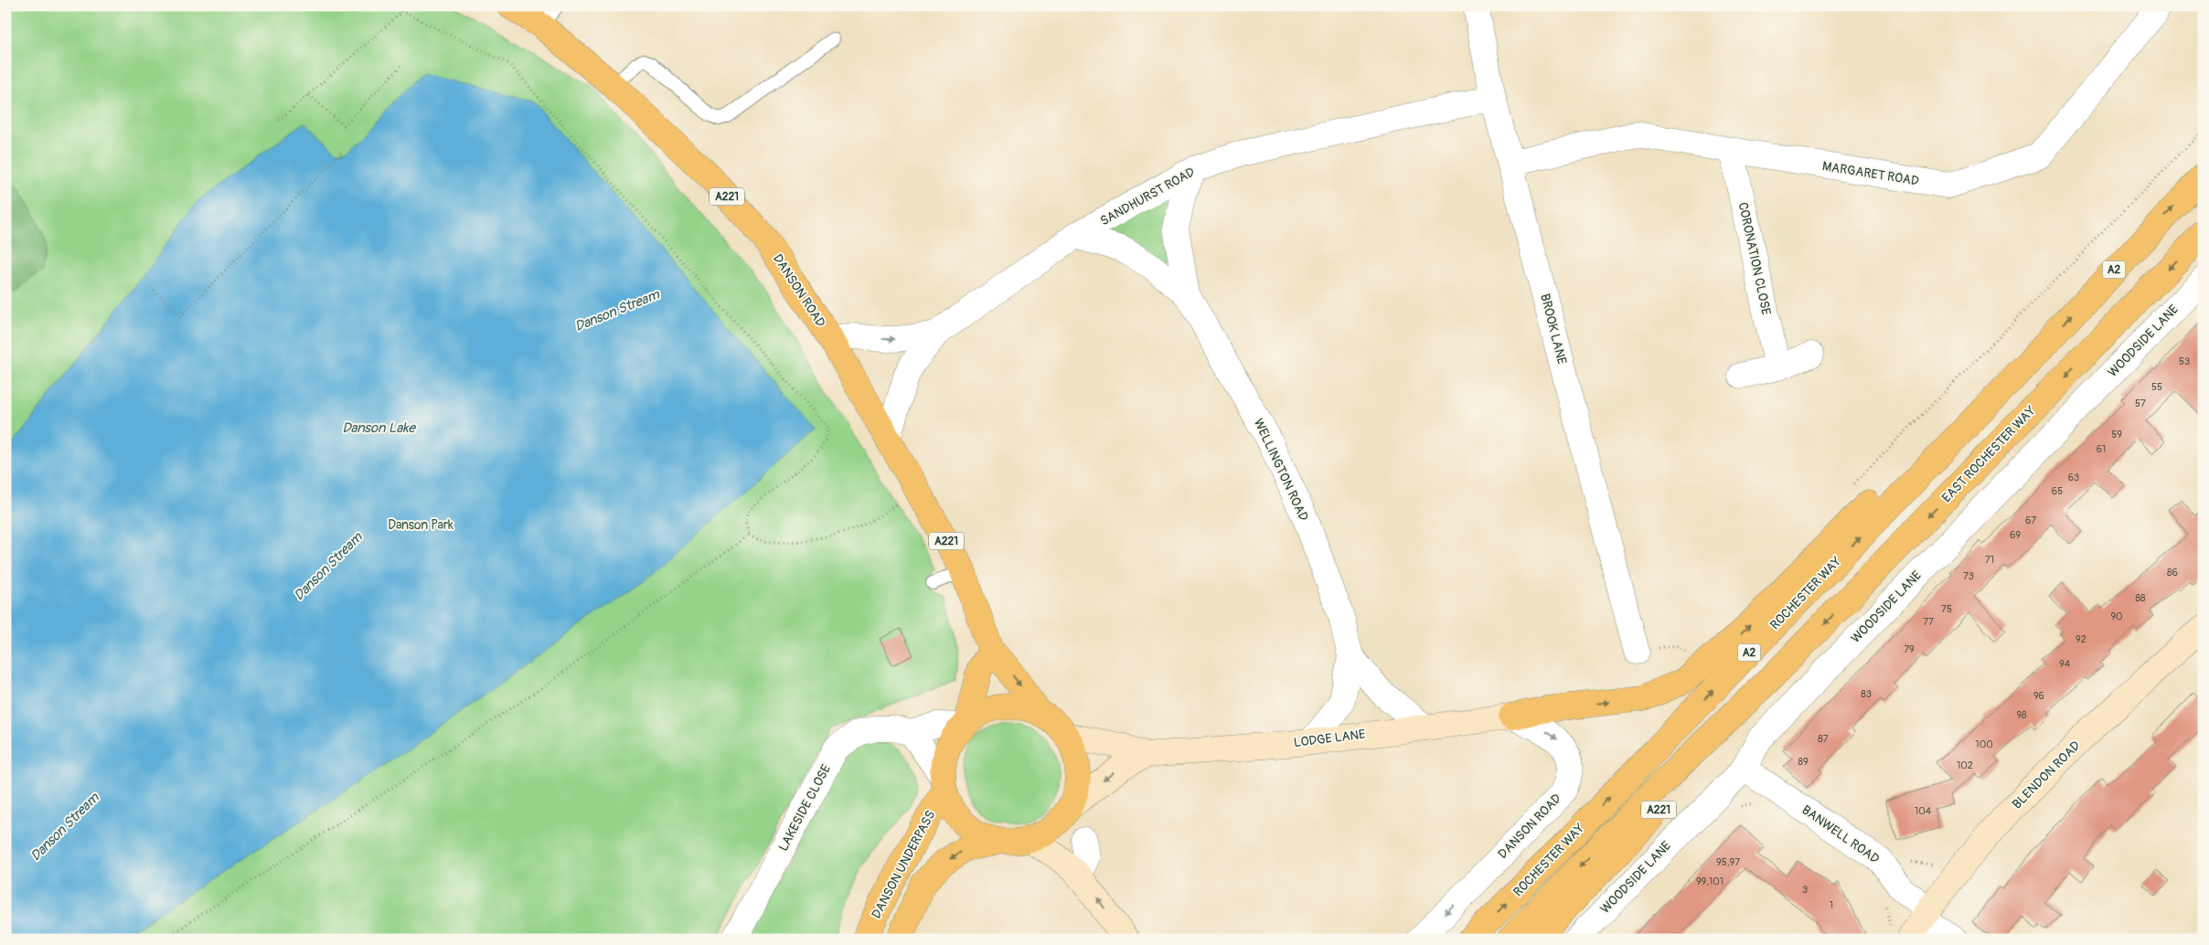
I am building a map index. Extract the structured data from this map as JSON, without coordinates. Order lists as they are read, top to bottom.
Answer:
{
  "streets": {
    "main road": [
      "A221",
      "A2",
      "DANSON ROAD",
      "EAST ROCHESTER WAY",
      "ROCHESTER WAY",
      "DANSON UNDERPASS"
    ],
    "street": [
      "MARGARET ROAD",
      "SANDHURST ROAD",
      "CORONATION CLOSE",
      "BROOK LANE",
      "WOODSIDE LANE",
      "WELLINGTON ROAD",
      "LODGE LANE",
      "BLENDON ROAD",
      "LAKESIDE CLOSE",
      "BANWELL ROAD"
    ]
  },
  "crossings": [
    ["MARGARET ROAD", "CORONATION CLOSE"],
    ["MARGARET ROAD", "BROOK LANE"],
    ["A221", "EAST ROCHESTER WAY"],
    ["SANDHURST ROAD", "DANSON ROAD"],
    ["SANDHURST ROAD", "BROOK LANE"],
    ["SANDHURST ROAD", "WELLINGTON ROAD"],
    ["A2", "ROCHESTER WAY"],
    ["DANSON ROAD", "LODGE LANE"],
    ["DANSON ROAD", "LAKESIDE CLOSE"],
    ["DANSON ROAD", "DANSON UNDERPASS"],
    ["WOODSIDE LANE", "BANWELL ROAD"],
    ["WELLINGTON ROAD", "LODGE LANE"],
    ["LODGE LANE", "LAKESIDE CLOSE"],
    ["LODGE LANE", "DANSON UNDERPASS"],
    ["BLENDON ROAD", "BANWELL ROAD"],
    ["LAKESIDE CLOSE", "DANSON UNDERPASS"]
  ],
  "water": ["Danson Stream", "Danson Lake"],
  "parks": ["Danson Park"],
  "house_numbers": [
    "53",
    "55",
    "57",
    "59",
    "61",
    "63",
    "65",
    "67",
    "69",
    "71",
    "86",
    "73",
    "88",
    "75",
    "90",
    "77",
    "92",
    "79",
    "94",
    "83",
    "96",
    "98",
    "87",
    "100",
    "89",
    "102",
    "104",
    "95,97",
    "99,101",
    "3",
    "1"
  ]
}
